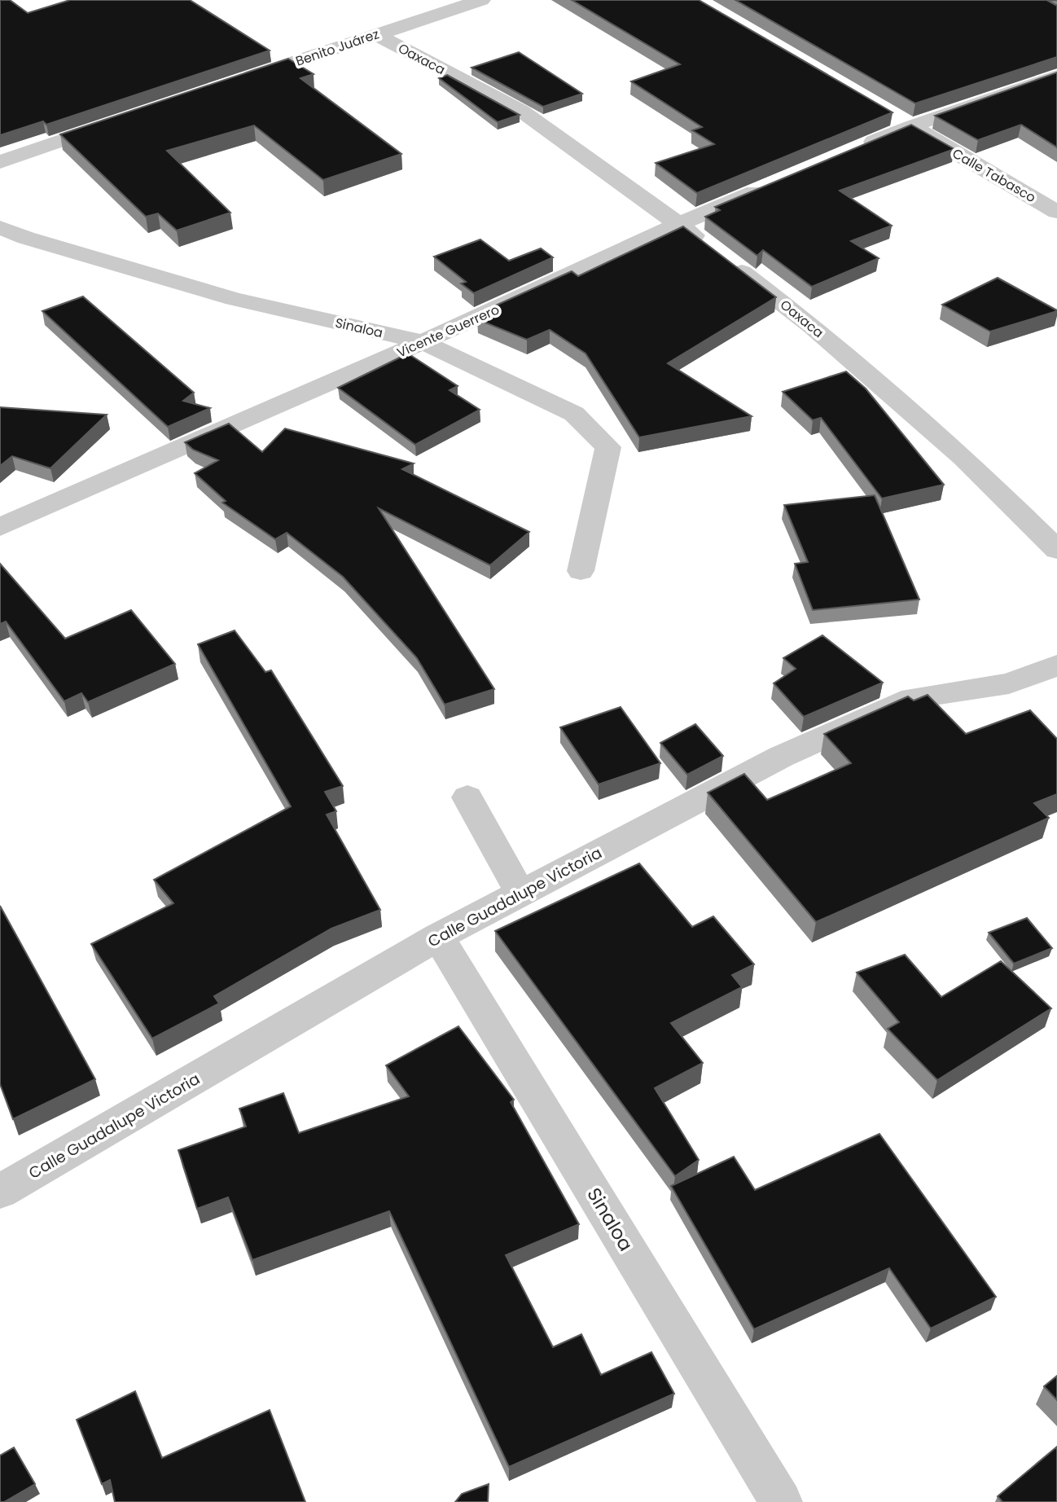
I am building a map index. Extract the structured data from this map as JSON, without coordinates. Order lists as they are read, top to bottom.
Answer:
{
  "streets": {
    "street": [
      "Benito Juárez",
      "Oaxaca",
      "Calle Tabasco",
      "Sinaloa",
      "Vicente Guerrero",
      "Calle Guadalupe Victoria"
    ]
  },
  "crossings": [
    ["Benito Juárez", "Oaxaca"],
    ["Oaxaca", "Vicente Guerrero"],
    ["Sinaloa", "Vicente Guerrero"],
    ["Sinaloa", "Calle Guadalupe Victoria"]
  ]
}
